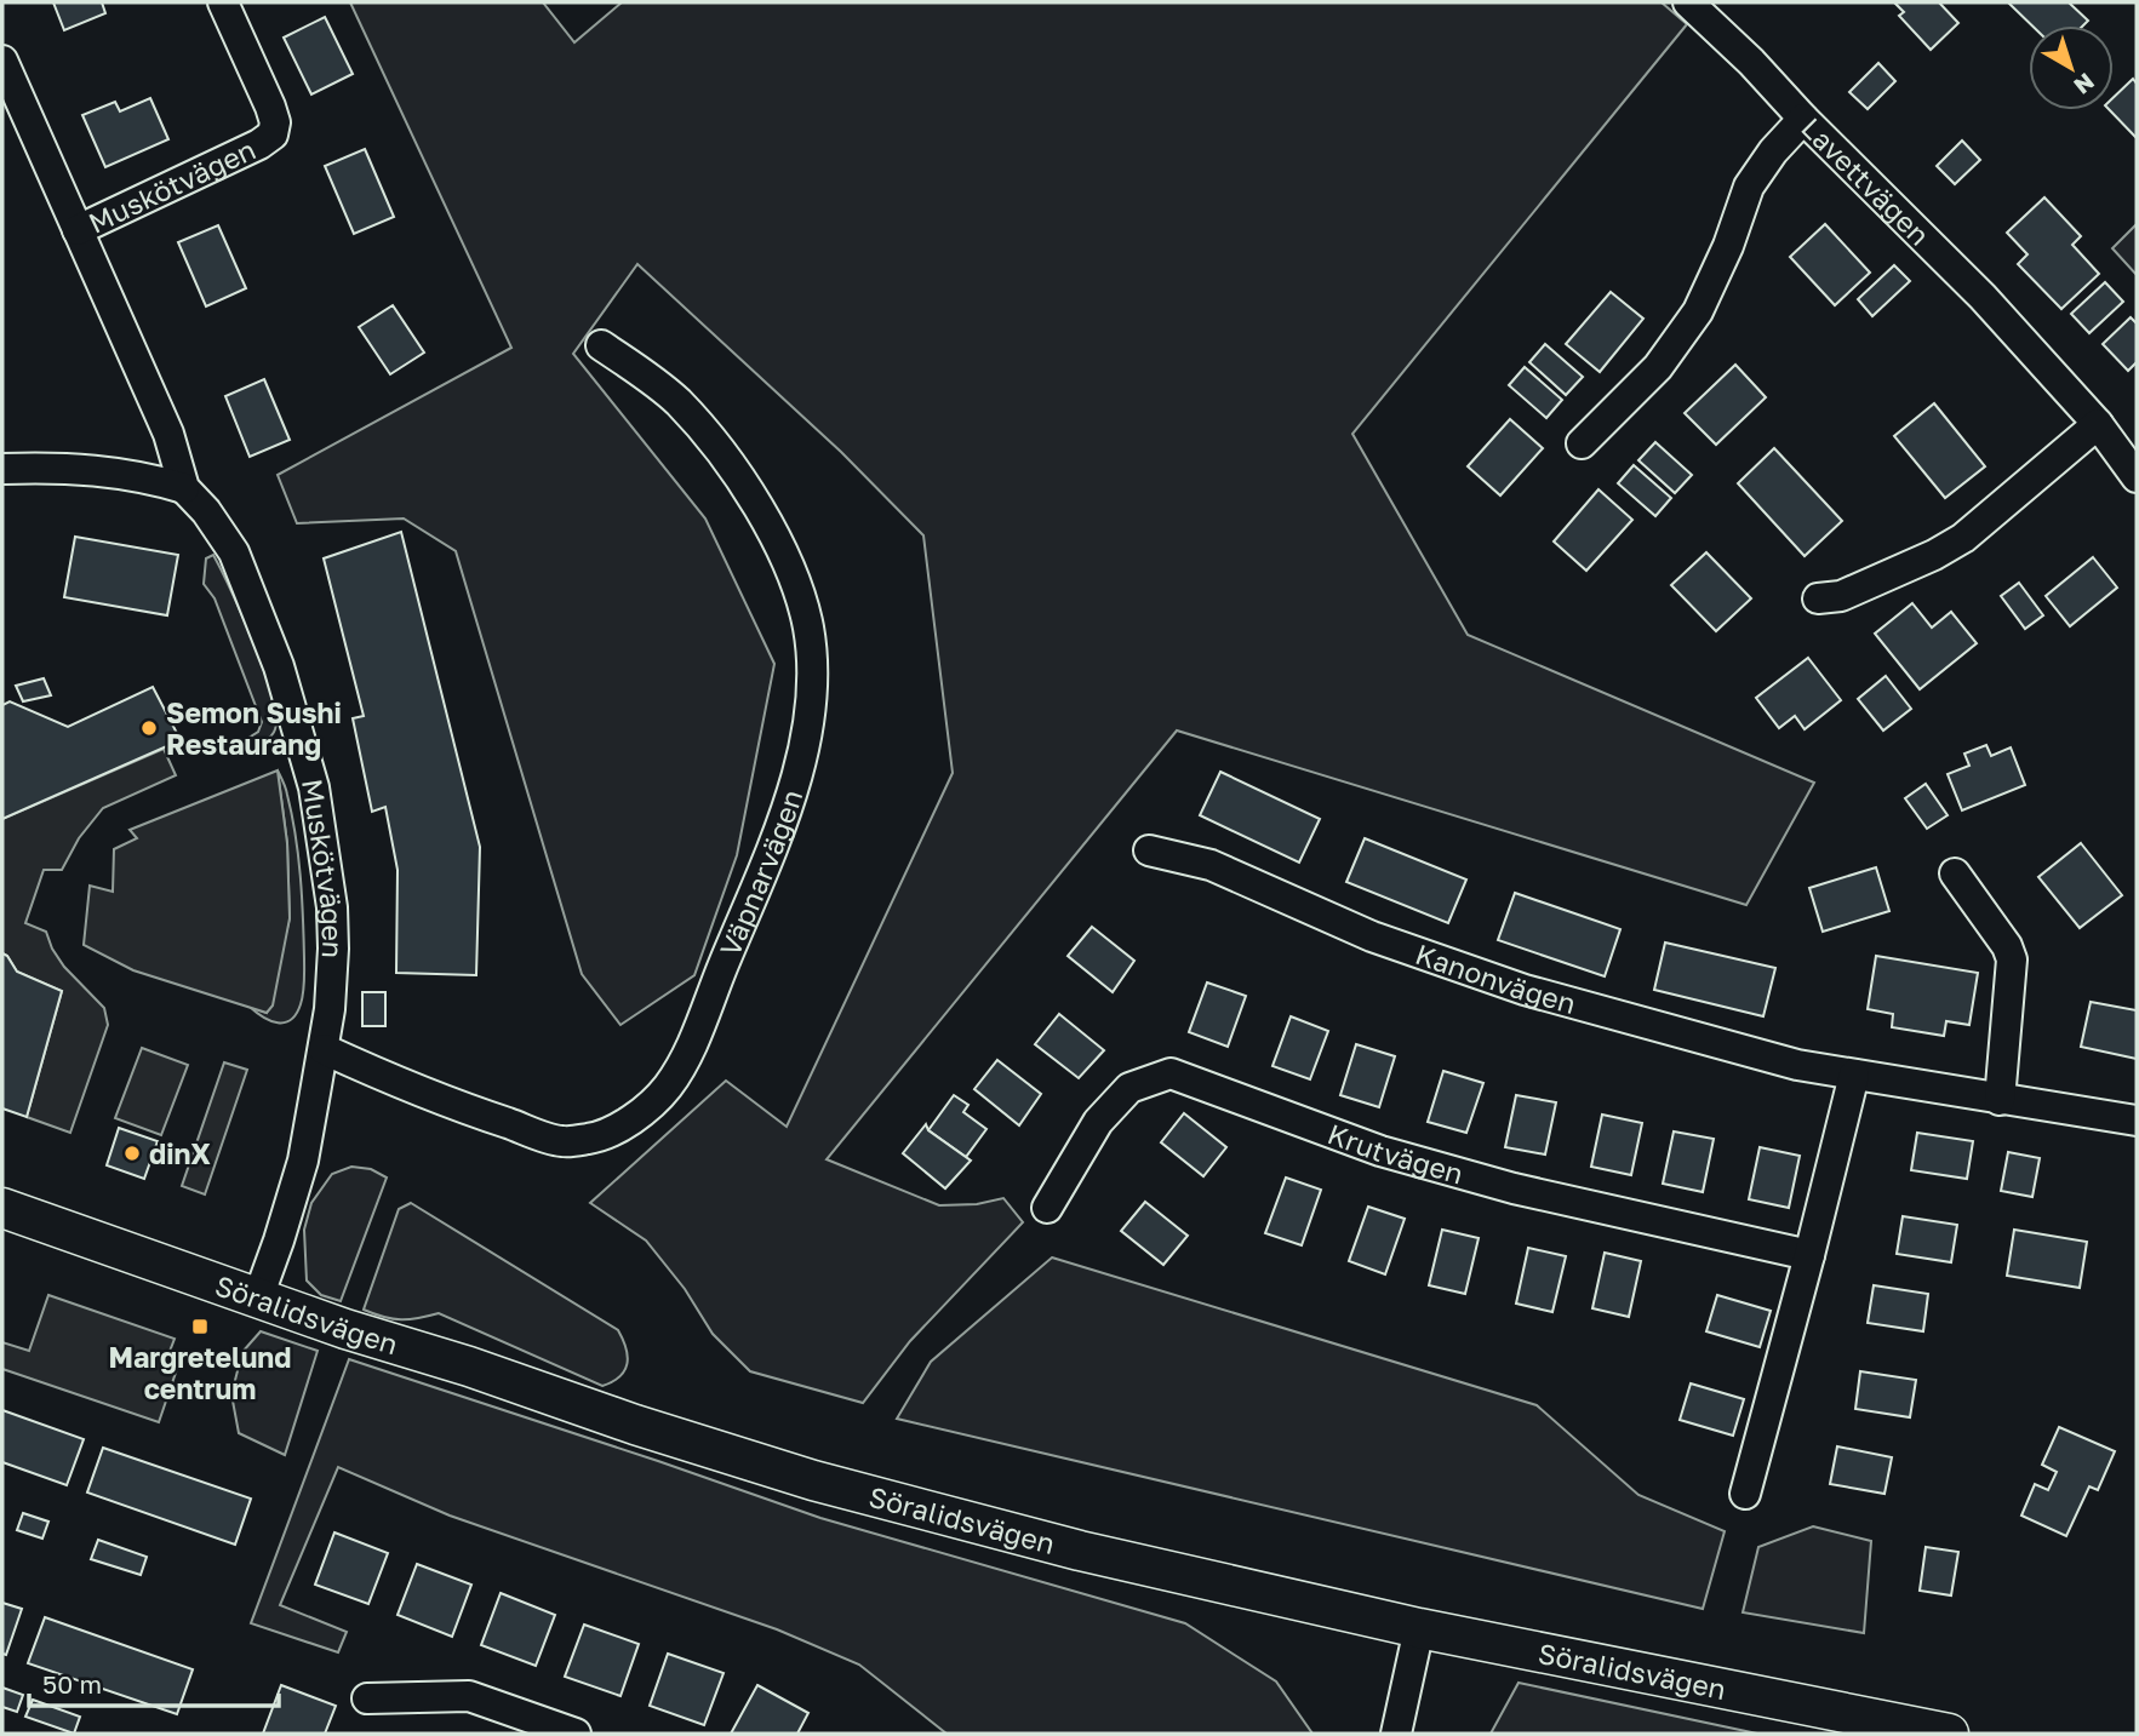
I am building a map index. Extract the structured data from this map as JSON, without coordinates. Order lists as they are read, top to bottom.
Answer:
{
  "streets": {
    "street": [
      "Muskötvägen",
      "Lavettvägen",
      "Väpnarvägen",
      "Kanonvägen",
      "Krutvägen",
      "Söralidsvägen"
    ]
  },
  "crossings": [
    ["Muskötvägen", "Väpnarvägen"],
    ["Muskötvägen", "Söralidsvägen"]
  ],
  "places": {
    "other": ["Semon Sushi Restaurang", "dinX"],
    "transit": ["Margretelund centrum"]
  },
  "scale_bar": "50 m",
  "north": "bottom right"
}
